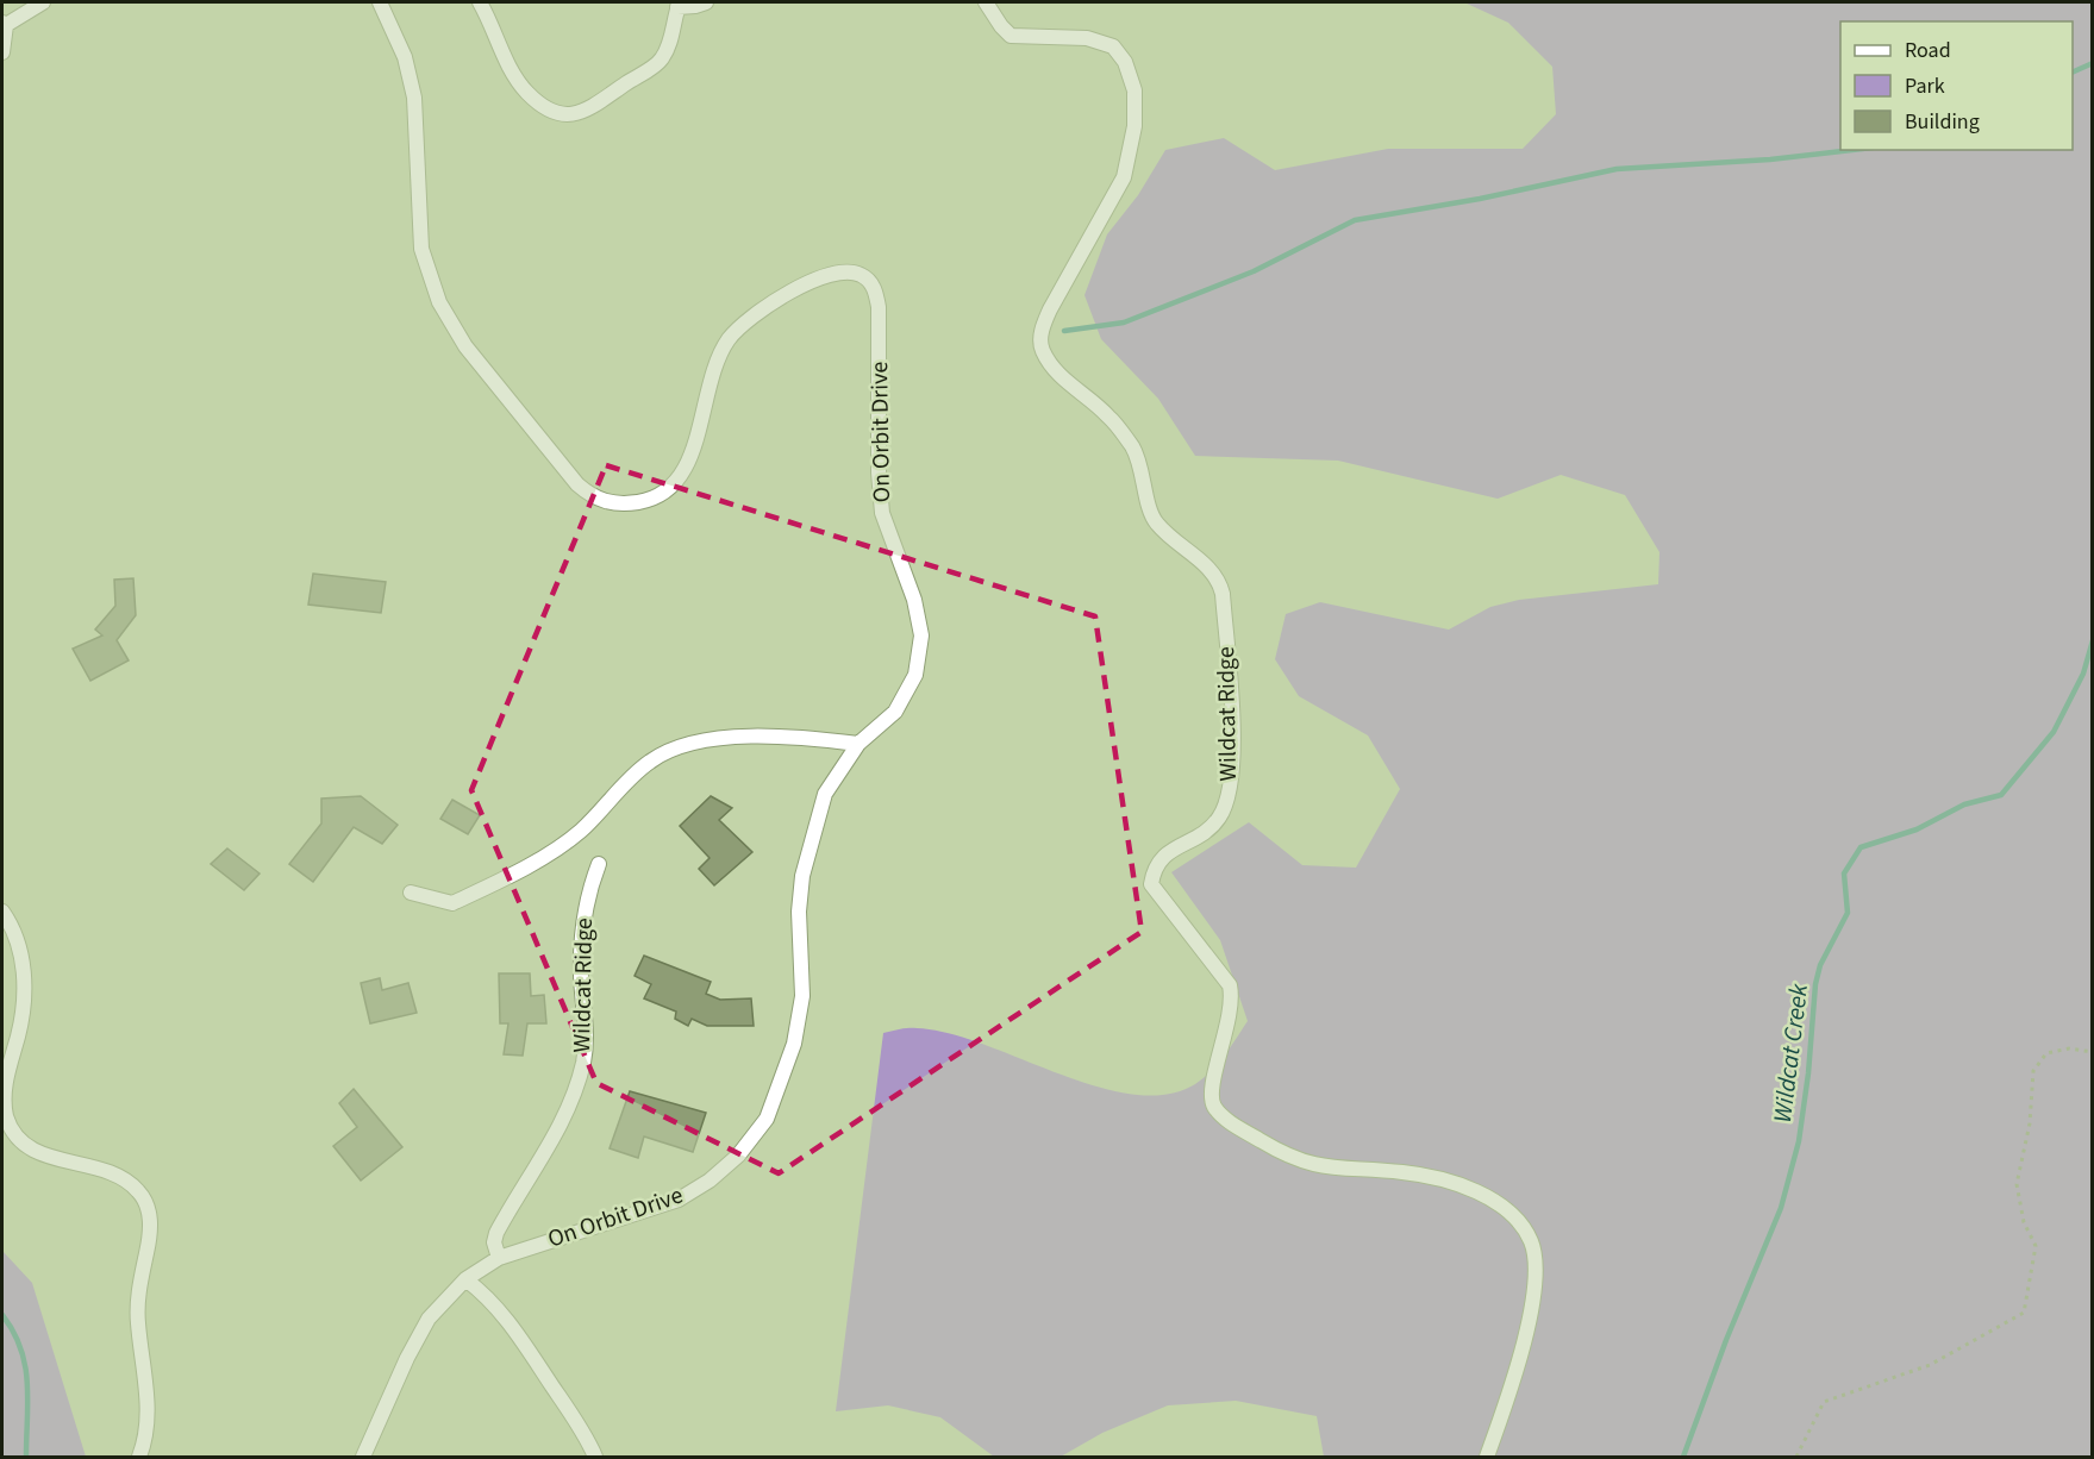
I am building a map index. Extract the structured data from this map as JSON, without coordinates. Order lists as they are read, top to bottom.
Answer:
{
  "streets": {
    "street": ["On Orbit Drive", "Wildcat Ridge"]
  },
  "crossings": [
    ["On Orbit Drive", "Wildcat Ridge"]
  ],
  "water": ["Wildcat Creek"],
  "legend": ["Road", "Park", "Building"]
}
